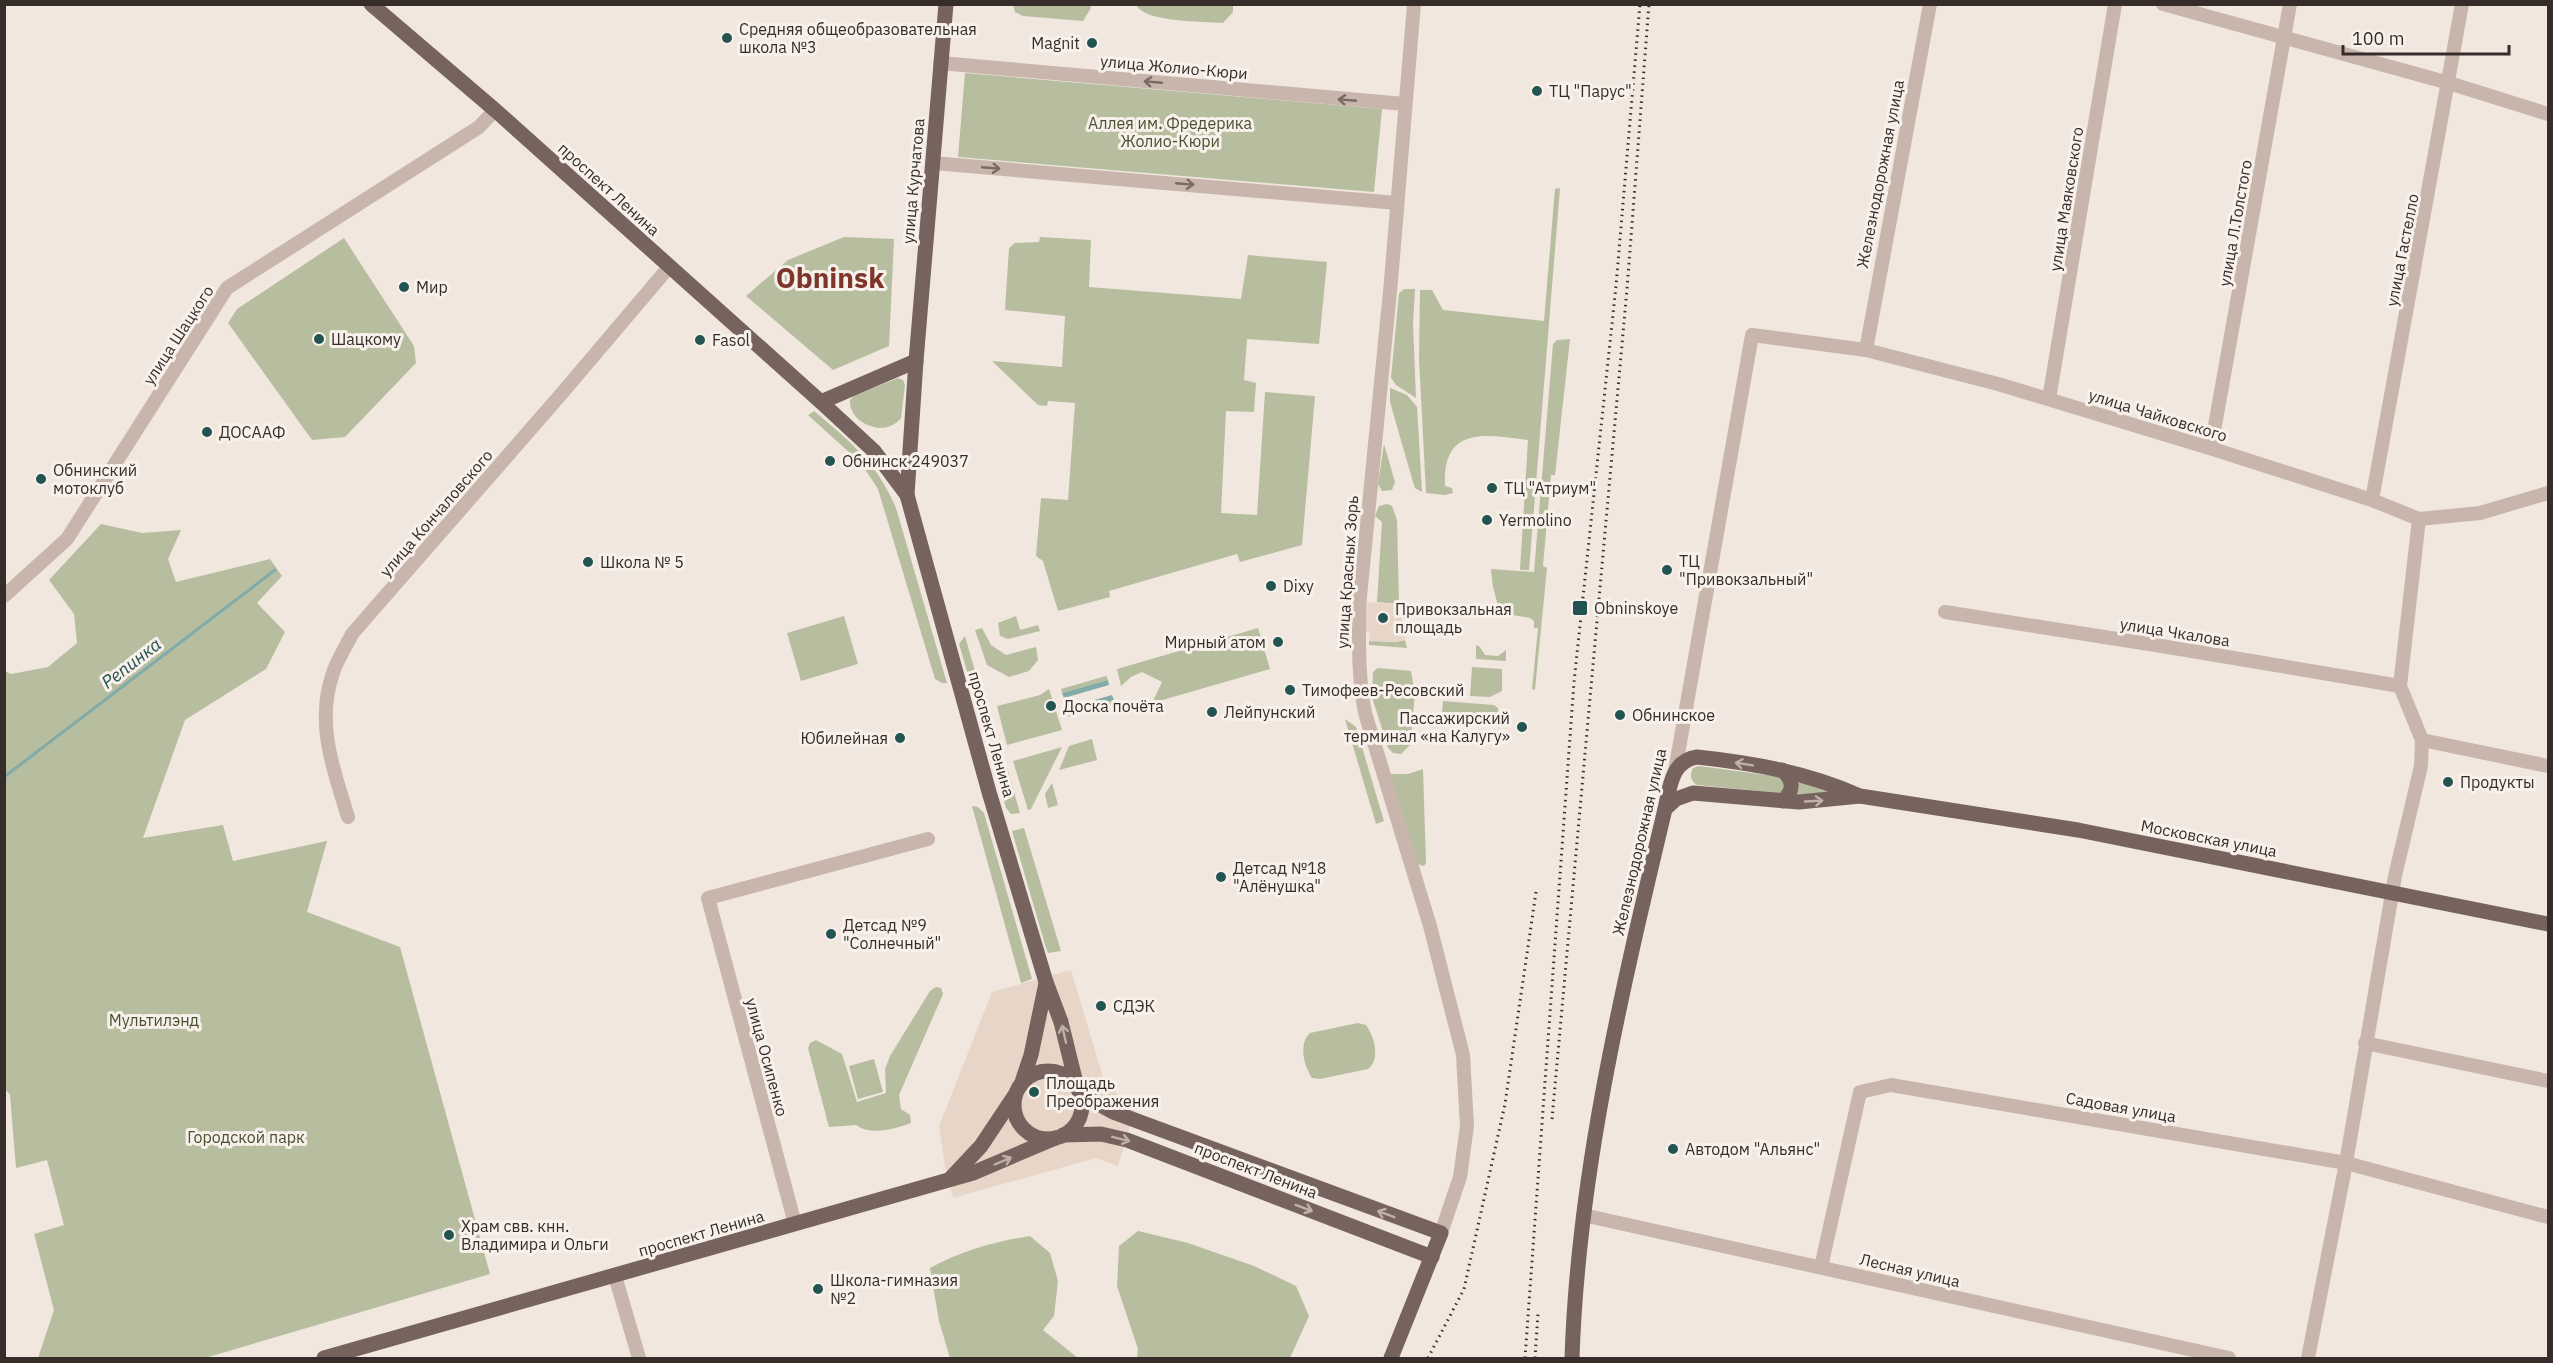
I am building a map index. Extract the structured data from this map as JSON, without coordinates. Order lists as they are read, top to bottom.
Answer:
{
  "streets": {
    "main road": [
      "Железнодорожная улица",
      "улица Курчатова",
      "проспект Ленина",
      "Московская улица"
    ],
    "street": [
      "улица Жолио-Кюри",
      "улица Маяковского",
      "улица Л.Толстого",
      "улица Гастелло",
      "улица Шацкого",
      "улица Чайковского",
      "улица Кончаловского",
      "улица Красных Зорь",
      "улица Чкалова",
      "улица Осипенко",
      "Садовая улица",
      "Лесная улица"
    ]
  },
  "crossings": [
    ["улица Жолио-Кюри", "улица Курчатова"],
    ["улица Жолио-Кюри", "улица Красных Зорь"],
    ["Железнодорожная улица", "улица Чайковского"],
    ["Железнодорожная улица", "Лесная улица"],
    ["улица Курчатова", "проспект Ленина"],
    ["проспект Ленина", "улица Шацкого"],
    ["проспект Ленина", "улица Кончаловского"],
    ["проспект Ленина", "улица Красных Зорь"],
    ["проспект Ленина", "улица Осипенко"],
    ["улица Маяковского", "улица Чайковского"],
    ["улица Л.Толстого", "улица Чайковского"],
    ["улица Гастелло", "улица Чайковского"],
    ["Садовая улица", "Лесная улица"]
  ],
  "districts": ["Obninsk"],
  "water": ["Репинка"],
  "parks": ["Аллея им. Фредерика Жолио-Кюри", "Мультилэнд", "Городской парк"],
  "places": {
    "other": [
      "Средняя общеобразовательная школа №3",
      "Magnit",
      "ТЦ \"Парус\"",
      "Мир",
      "Шацкому",
      "Fasol",
      "ДОСААФ",
      "Обнинск 249037",
      "Обнинский мотоклуб",
      "ТЦ \"Атриум\"",
      "Yermolino",
      "Школа № 5",
      "ТЦ \"Привокзальный\"",
      "Dixy",
      "Привокзальная площадь",
      "Мирный атом",
      "Тимофеев-Ресовский",
      "Доска почёта",
      "Лейпунский",
      "Обнинское",
      "Пассажирский терминал «на Калугу»",
      "Юбилейная",
      "Продукты",
      "Детсад №18 \"Алёнушка\"",
      "Детсад №9 \"Солнечный\"",
      "СДЭК",
      "Площадь Преображения",
      "Автодом \"Альянс\"",
      "Храм свв. кнн. Владимира и Ольги",
      "Школа-гимназия №2"
    ],
    "transit": ["Obninskoye"]
  },
  "scale_bar": "100 m"
}
